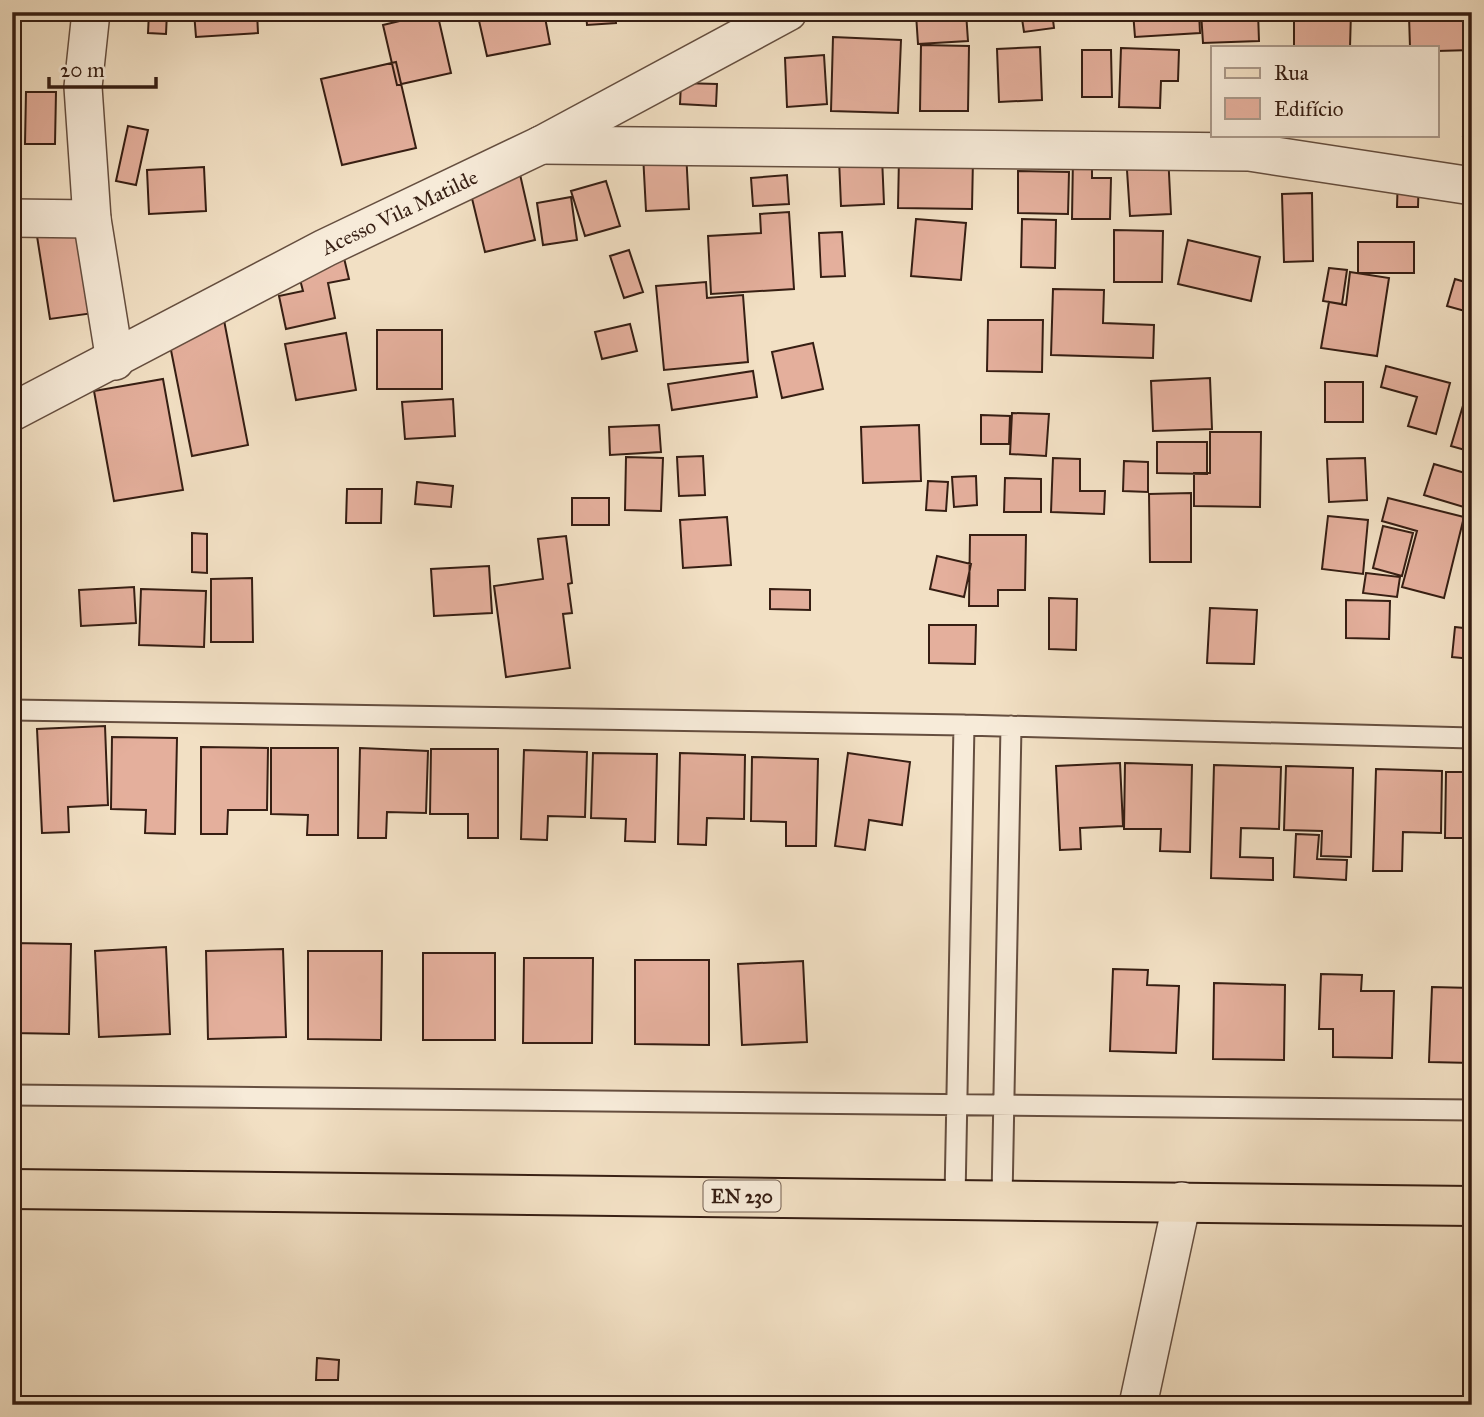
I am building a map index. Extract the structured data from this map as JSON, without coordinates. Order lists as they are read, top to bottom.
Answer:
{
  "streets": {
    "main road": ["EN 230"],
    "street": ["Acesso Vila Matilde"]
  },
  "legend": ["Rua", "Edifício"],
  "scale_bar": "20 m"
}
